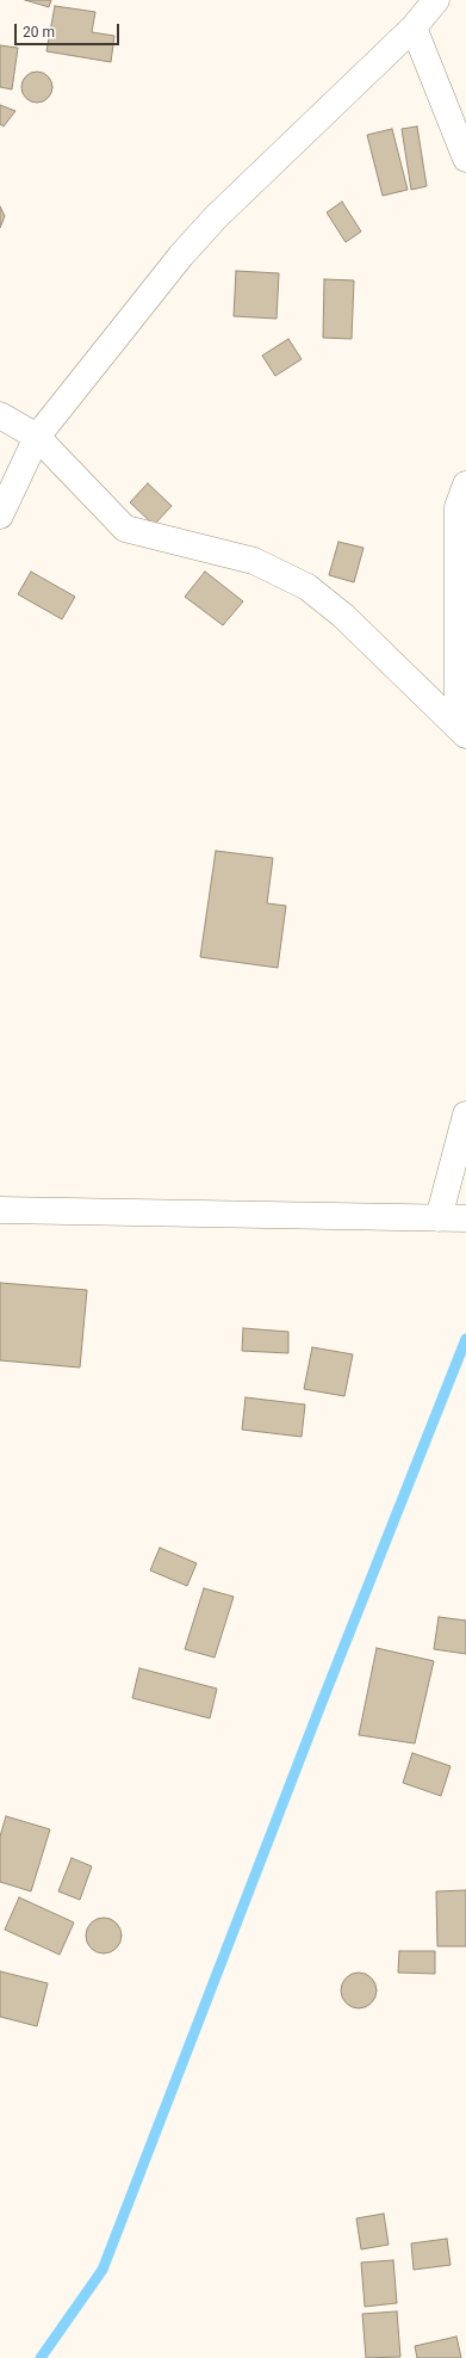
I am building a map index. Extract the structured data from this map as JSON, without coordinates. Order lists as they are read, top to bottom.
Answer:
{
  "scale_bar": "20 m"
}
